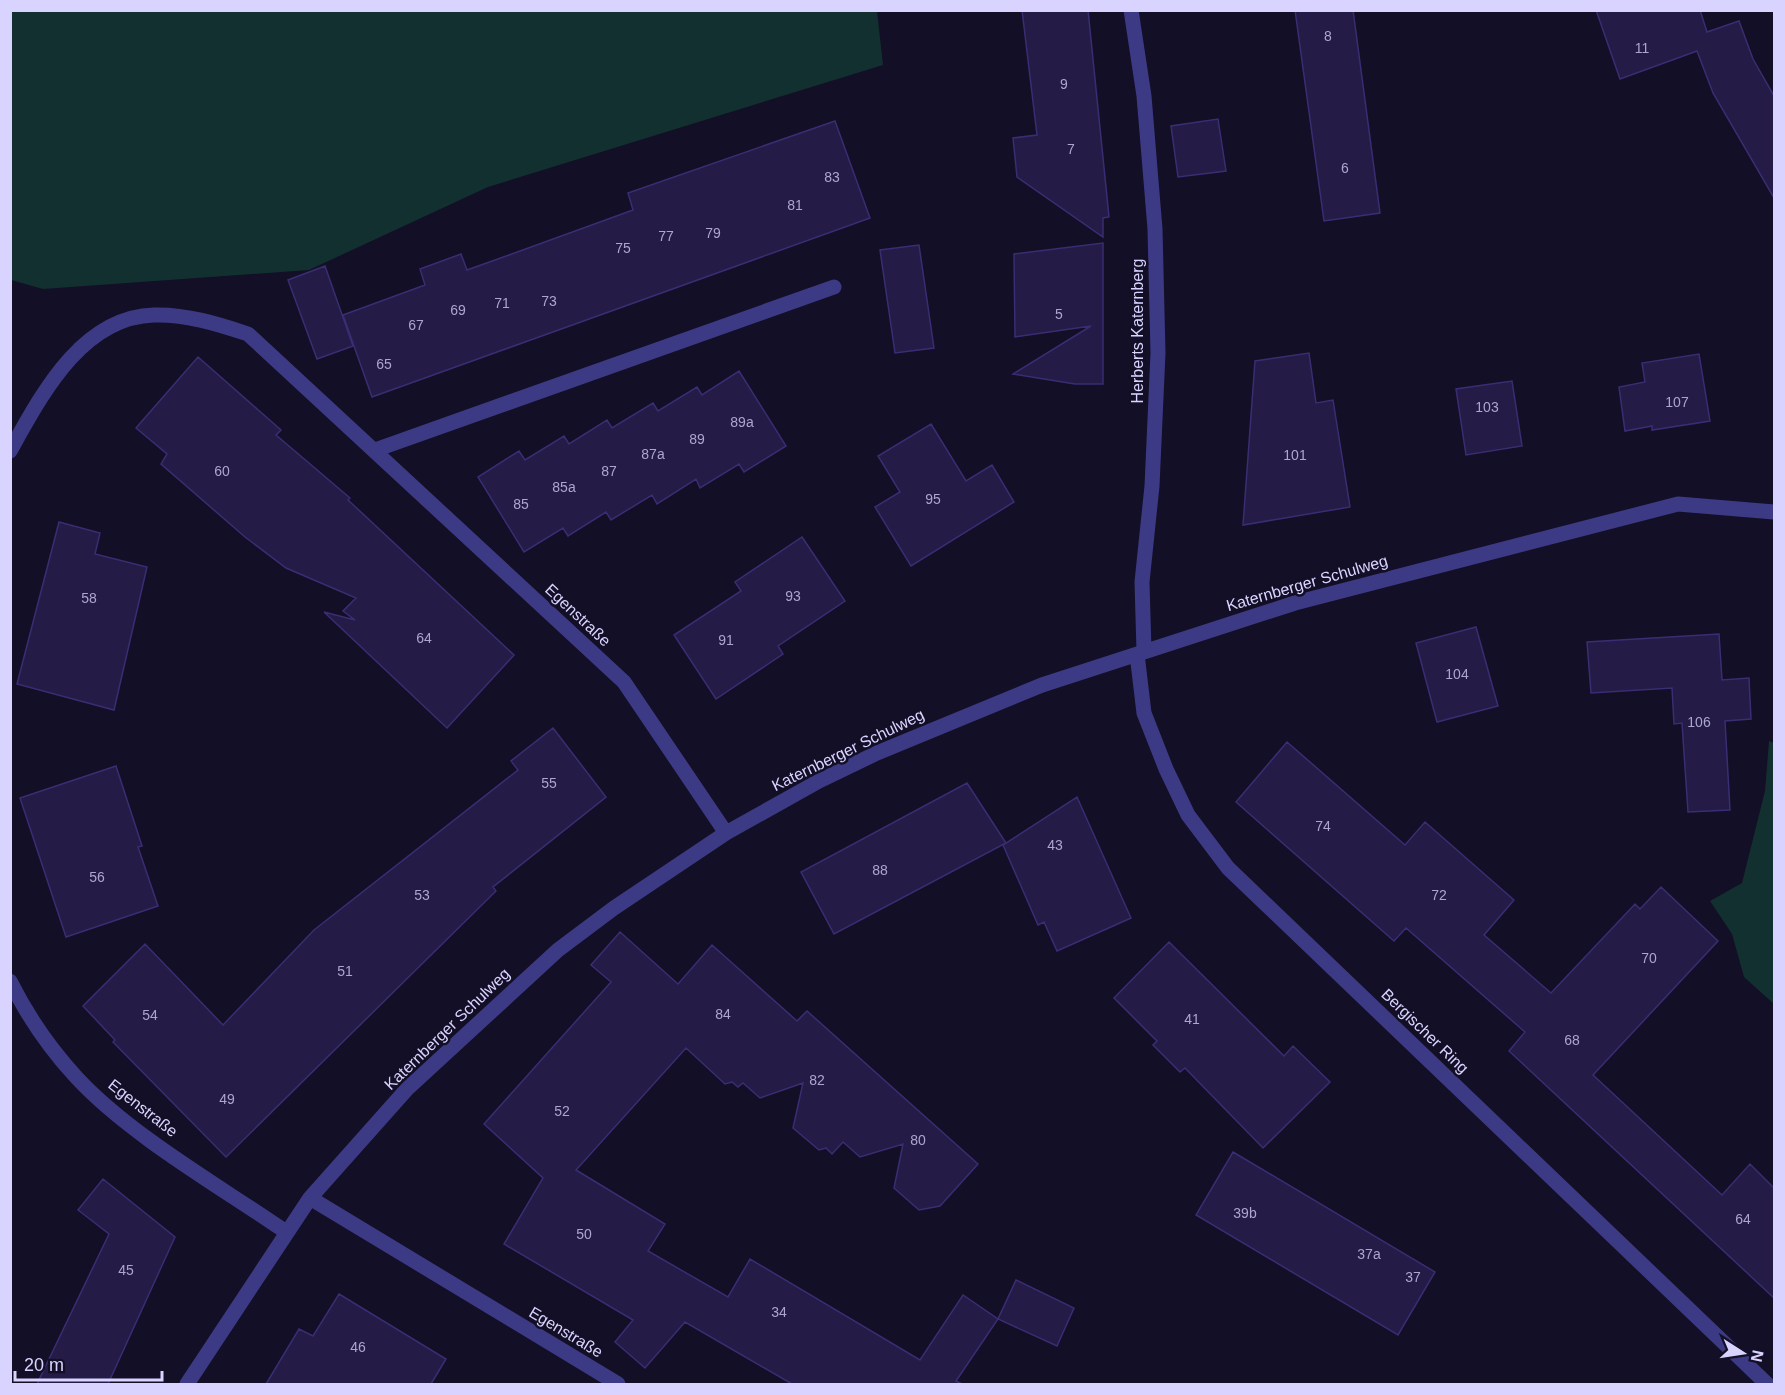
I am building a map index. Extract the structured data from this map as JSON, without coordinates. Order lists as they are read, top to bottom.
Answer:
{
  "streets": {
    "street": [
      "Herberts Katernberg",
      "Katernberger Schulweg",
      "Egenstraße",
      "Bergischer Ring"
    ]
  },
  "crossings": [
    ["Herberts Katernberg", "Katernberger Schulweg"],
    ["Herberts Katernberg", "Bergischer Ring"],
    ["Katernberger Schulweg", "Egenstraße"],
    ["Katernberger Schulweg", "Bergischer Ring"]
  ],
  "house_numbers": [
    "8",
    "11",
    "9",
    "7",
    "6",
    "83",
    "81",
    "79",
    "77",
    "75",
    "73",
    "71",
    "69",
    "5",
    "67",
    "65",
    "107",
    "103",
    "89a",
    "89",
    "87a",
    "101",
    "60",
    "87",
    "85a",
    "95",
    "85",
    "93",
    "58",
    "64",
    "91",
    "104",
    "106",
    "55",
    "74",
    "43",
    "88",
    "56",
    "53",
    "72",
    "70",
    "51",
    "84",
    "54",
    "41",
    "68",
    "82",
    "49",
    "52",
    "80",
    "39b",
    "64",
    "50",
    "37a",
    "45",
    "37",
    "34",
    "46"
  ],
  "scale_bar": "20 m",
  "north": "right"
}
